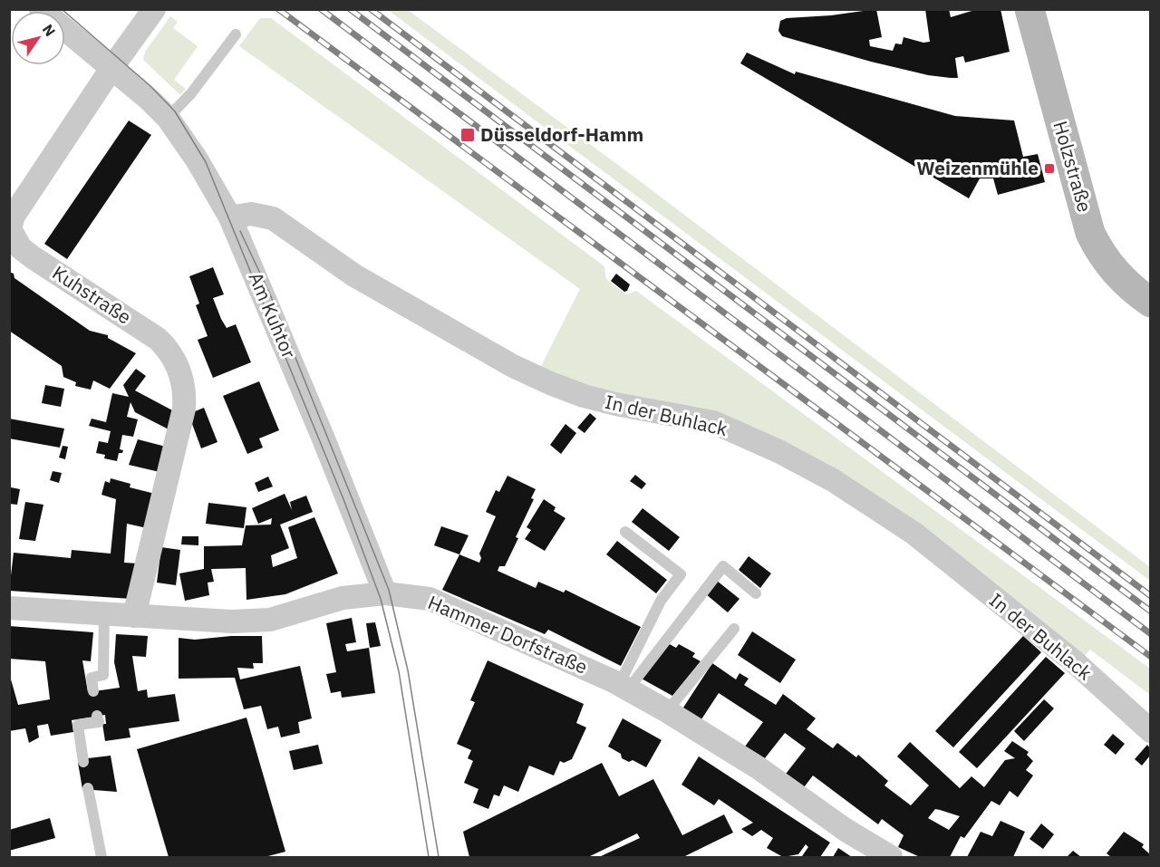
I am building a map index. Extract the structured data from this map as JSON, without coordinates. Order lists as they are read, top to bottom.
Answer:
{
  "streets": {
    "street": [
      "Holzstraße",
      "Kuhstraße",
      "Am Kuhtor",
      "In der Buhlack",
      "Hammer Dorfstraße"
    ]
  },
  "crossings": [
    ["Kuhstraße", "Am Kuhtor"],
    ["Kuhstraße", "Hammer Dorfstraße"],
    ["Am Kuhtor", "In der Buhlack"],
    ["Am Kuhtor", "Hammer Dorfstraße"]
  ],
  "places": {
    "transit": ["Düsseldorf-Hamm", "Weizenmühle"]
  },
  "north": "top right"
}
